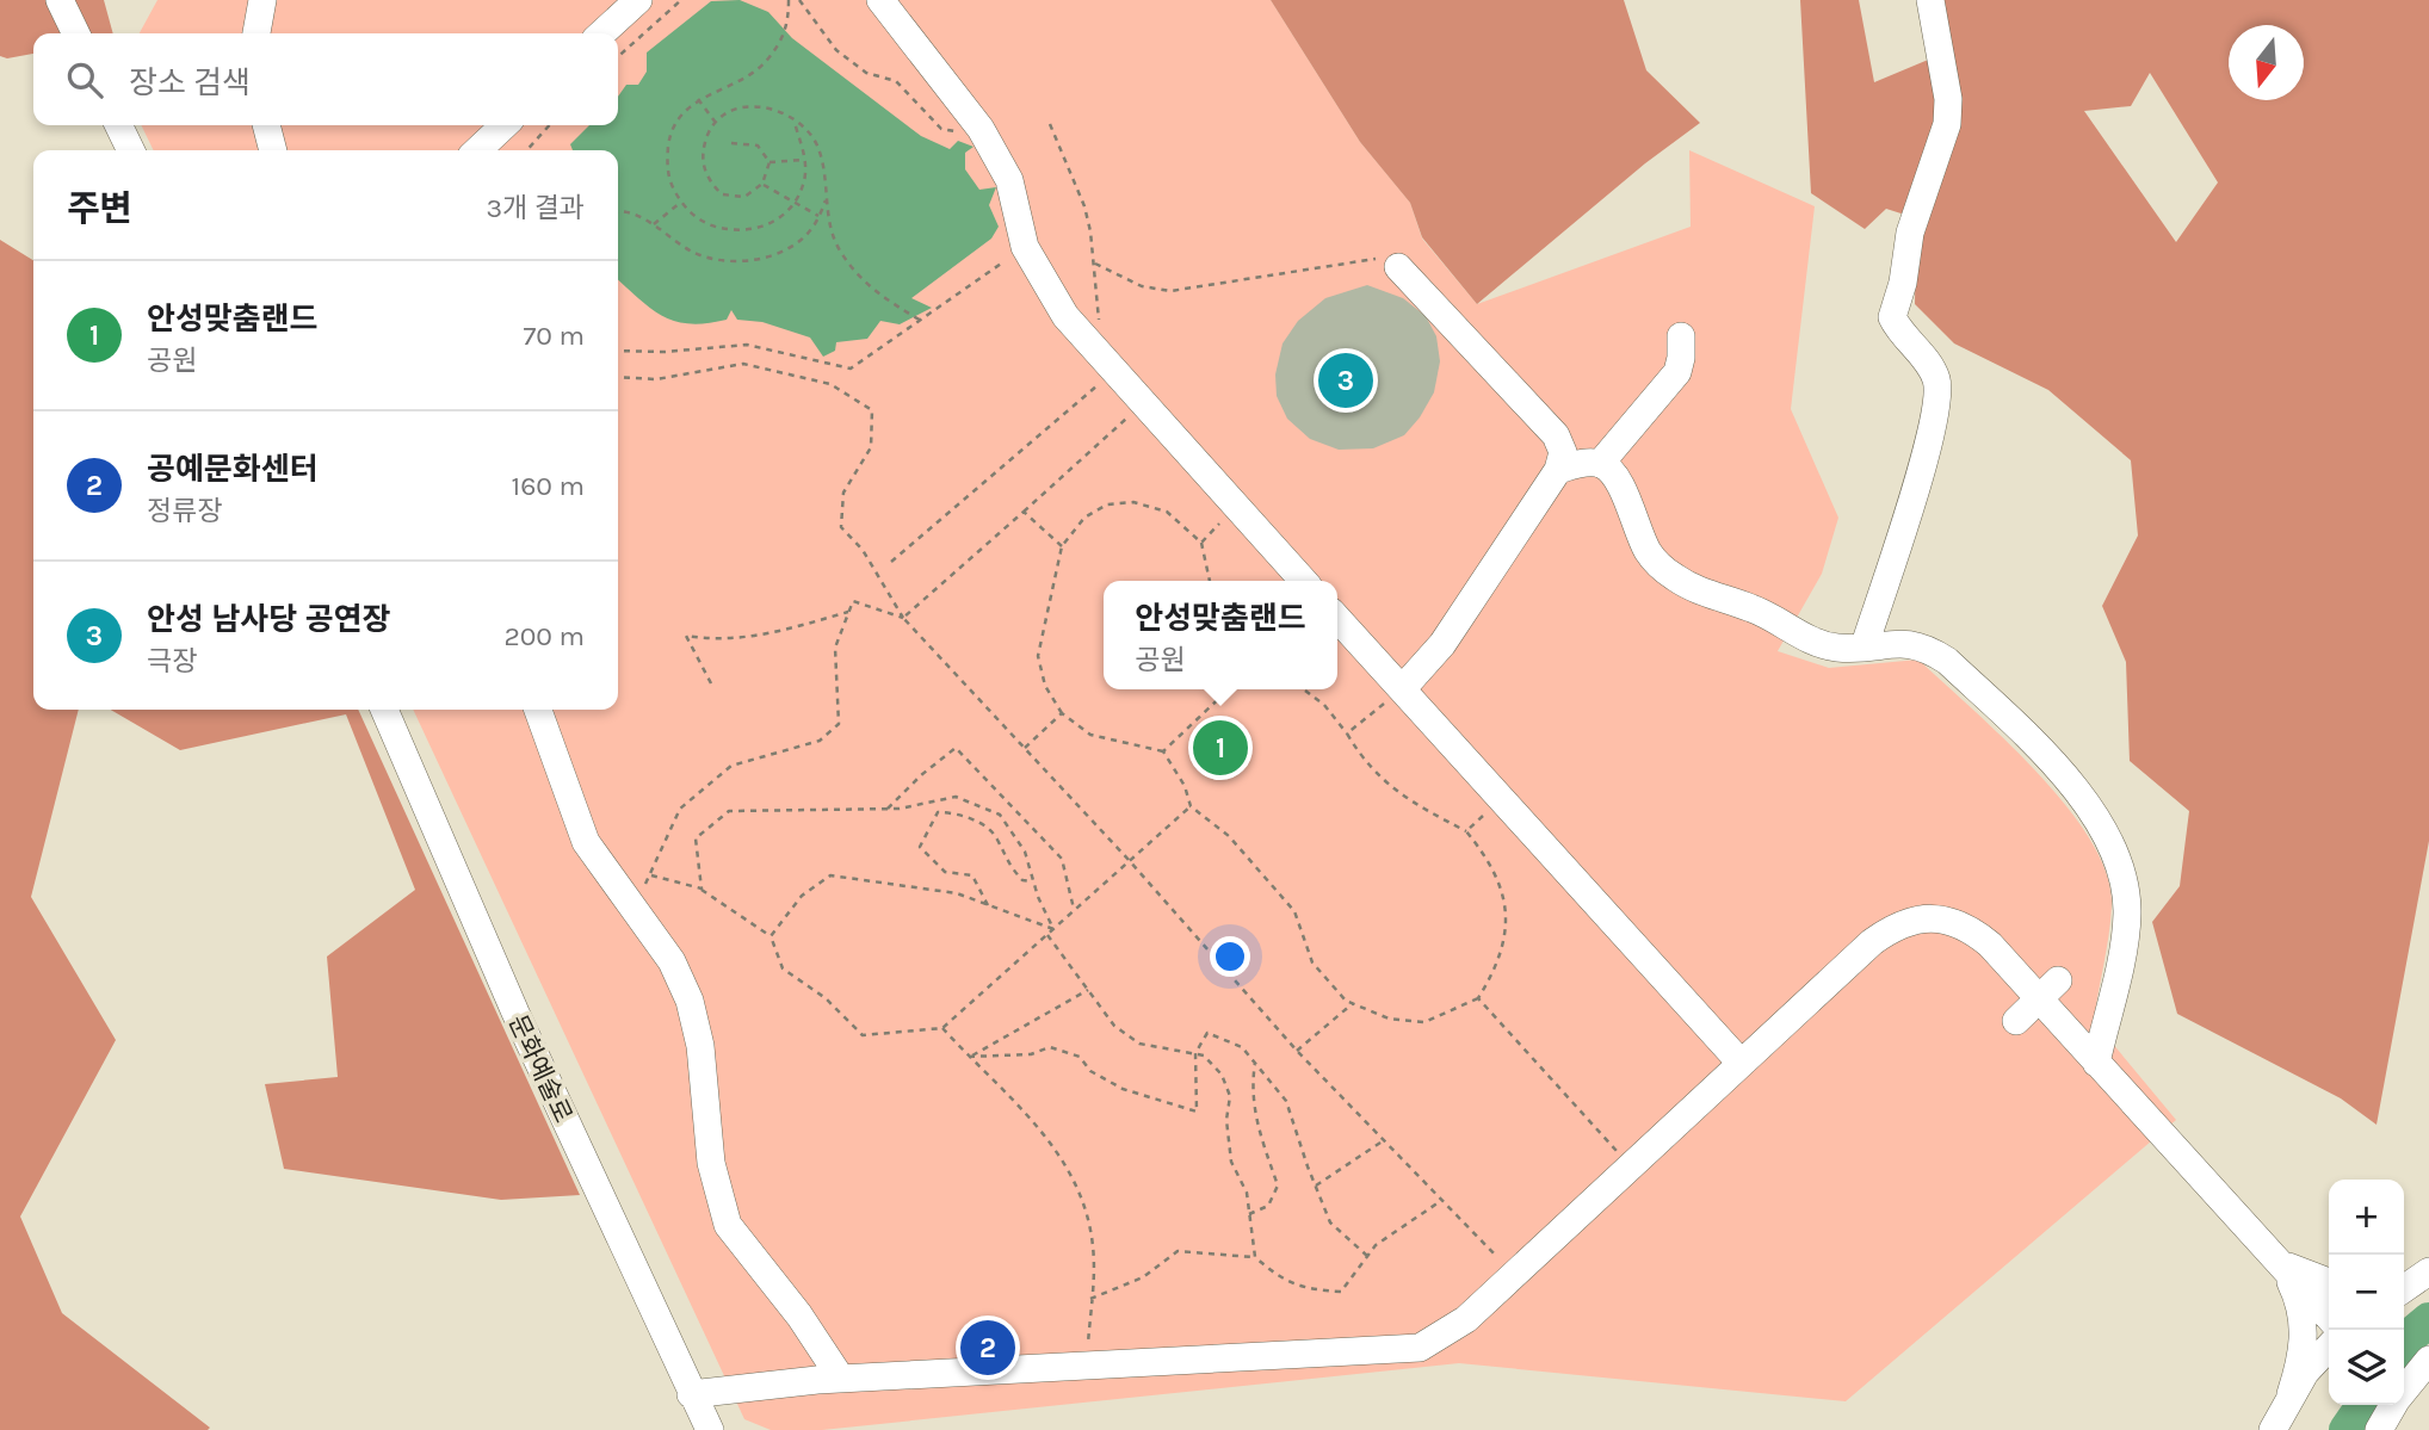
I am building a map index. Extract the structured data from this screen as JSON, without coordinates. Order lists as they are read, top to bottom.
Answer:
{
  "streets": {
    "street": ["문화예술로"]
  },
  "north": "bottom",
  "page": {
    "search": "장소 검색",
    "heading": ["주변", "3개 결과"],
    "list": [
      {
        "mark": "1",
        "name": "안성맞춤랜드",
        "note": "공원",
        "value": "70 m"
      },
      {
        "mark": "2",
        "name": "공예문화센터",
        "note": "정류장",
        "value": "160 m"
      },
      {
        "mark": "3",
        "name": "안성 남사당 공연장",
        "note": "극장",
        "value": "200 m"
      }
    ],
    "pins": ["3", "1", "2"],
    "popup": ["안성맞춤랜드", "공원"],
    "map_buttons": ["+", "−"]
  }
}
